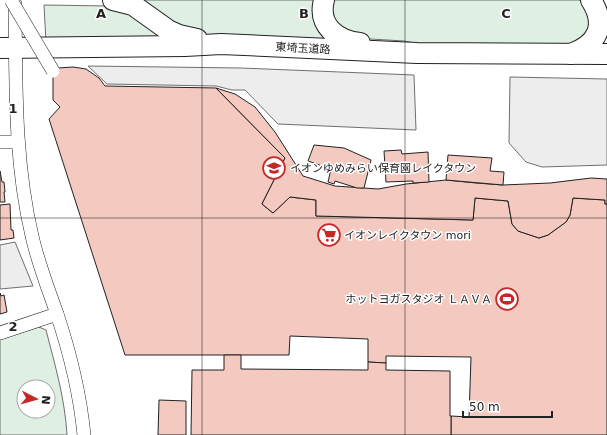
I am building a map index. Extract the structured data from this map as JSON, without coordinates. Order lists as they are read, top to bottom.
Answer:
{
  "streets": {
    "highway": ["東埼玉道路"]
  },
  "places": {
    "school or university": ["イオンゆめみらい保育園レイクタウン"],
    "supermarket": ["イオンレイクタウン mori"],
    "sports": ["ホットヨガスタジオ ＬＡＶＡ"]
  },
  "scale_bar": "50 m",
  "north": "right",
  "grid": {
    "columns": ["A", "B", "C"],
    "rows": ["1", "2"]
  }
}
